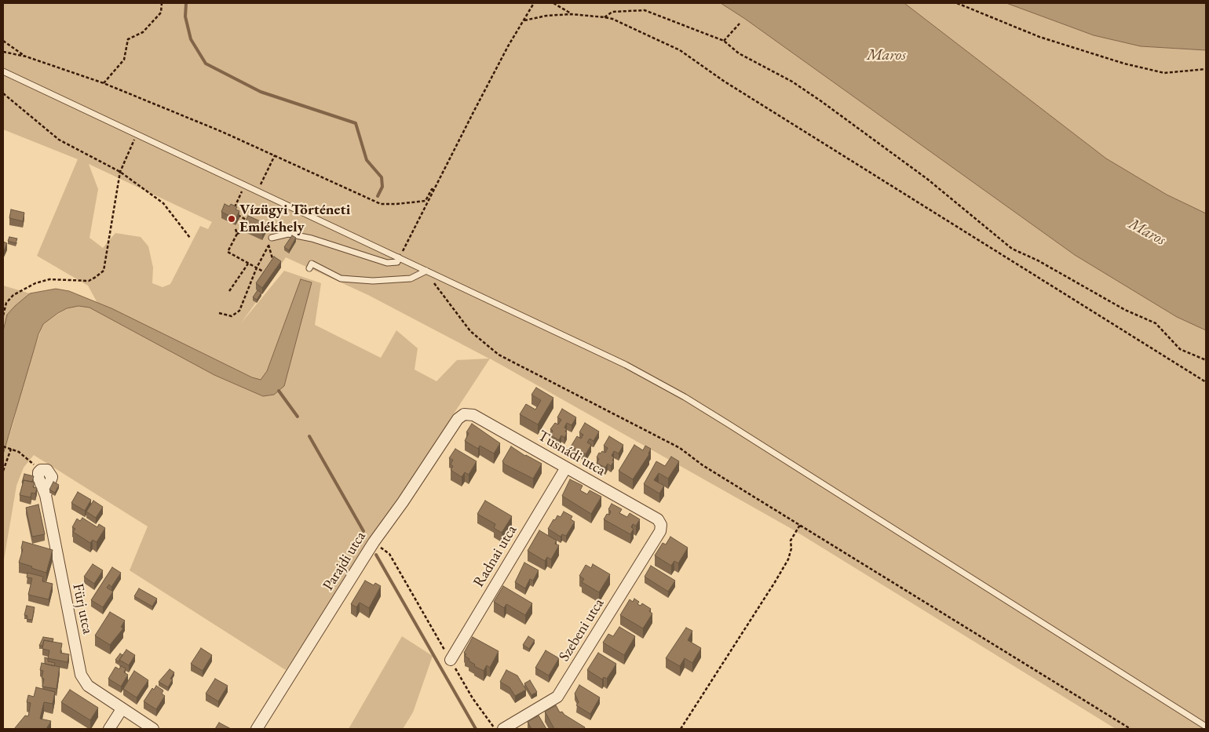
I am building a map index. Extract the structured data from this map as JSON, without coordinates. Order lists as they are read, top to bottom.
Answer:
{
  "streets": {
    "street": [
      "Tusnádi utca",
      "Radnai utca",
      "Parajdi utca",
      "Fürj utca",
      "Szebeni utca"
    ]
  },
  "crossings": [
    ["Tusnádi utca", "Radnai utca"],
    ["Tusnádi utca", "Parajdi utca"],
    ["Tusnádi utca", "Szebeni utca"]
  ],
  "water": ["Maros"],
  "places": ["Vízügyi Történeti Emlékhely"]
}
